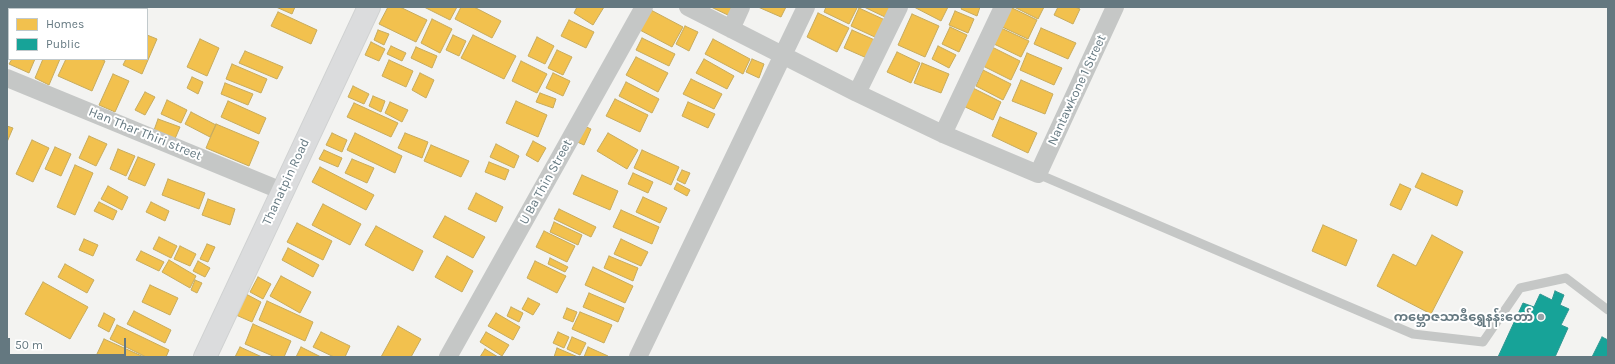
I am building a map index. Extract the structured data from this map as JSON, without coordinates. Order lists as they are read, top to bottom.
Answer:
{
  "streets": {
    "main road": ["Thanatpin Road"],
    "street": ["Nantawkone 1 Street", "Han Thar Thiri street", "U Ba Thin Street"]
  },
  "crossings": [
    ["Han Thar Thiri street", "Thanatpin Road"]
  ],
  "places": ["ကမ္ဘောဇသာဒီရွှေနန်းတော်"],
  "legend": ["Homes", "Public"],
  "scale_bar": "50 m"
}
